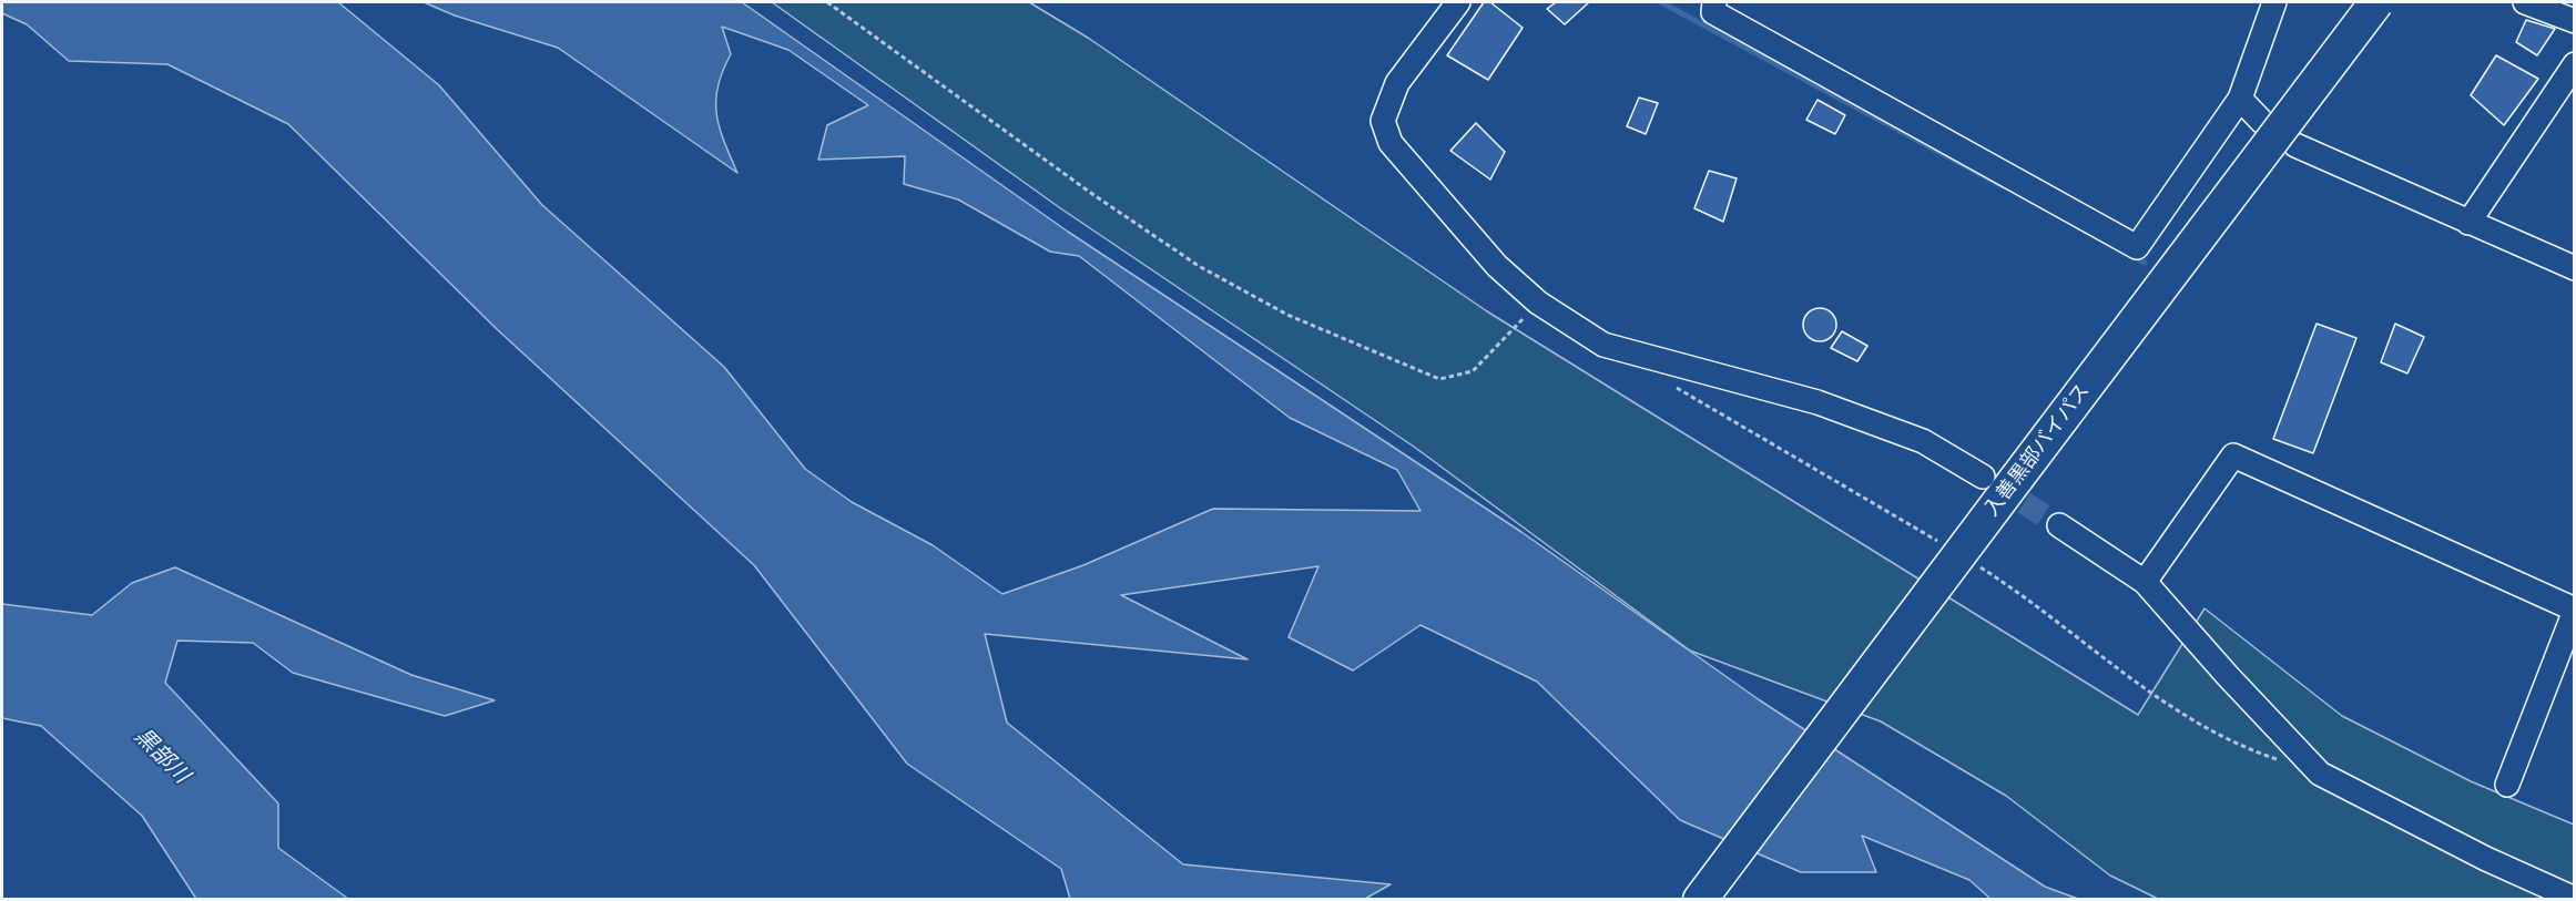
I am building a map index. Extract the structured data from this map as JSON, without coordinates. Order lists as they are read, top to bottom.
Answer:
{
  "streets": {
    "highway": ["入善黒部バイパス"]
  },
  "water": ["黒部川"]
}
